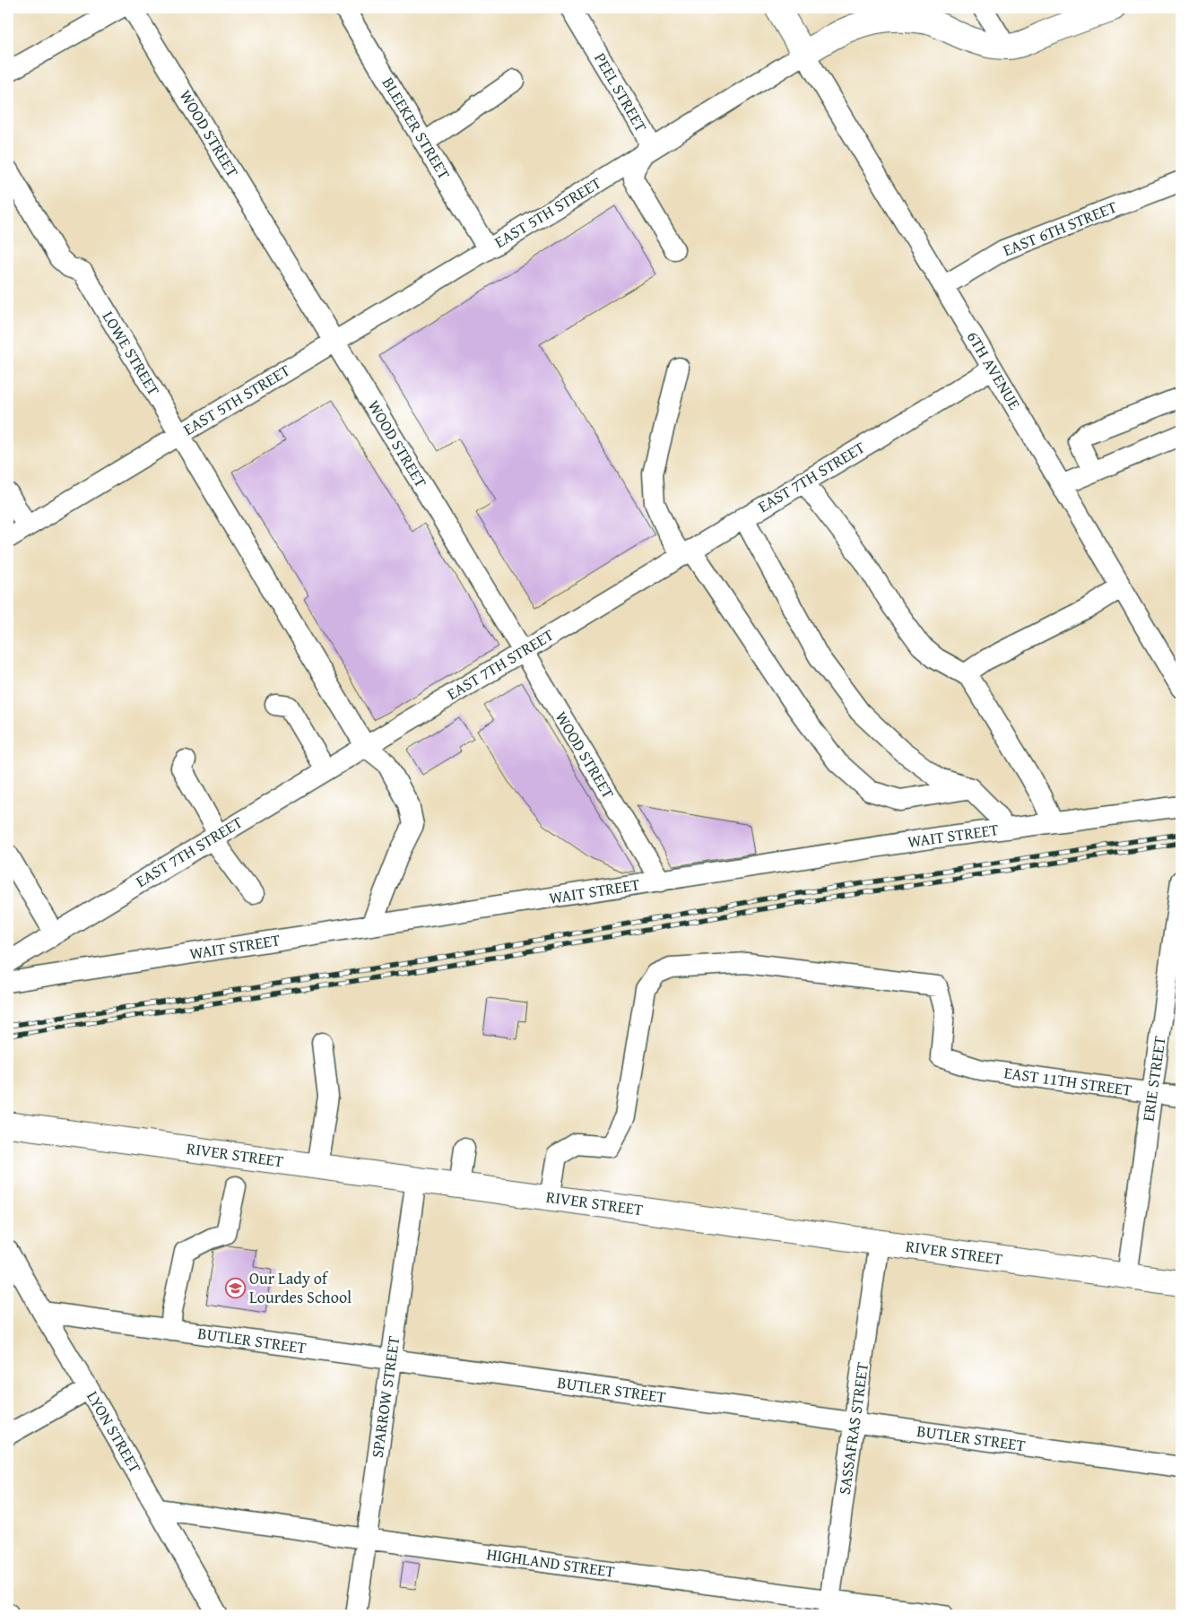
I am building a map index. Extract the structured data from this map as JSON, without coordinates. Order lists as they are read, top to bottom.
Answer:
{
  "streets": {
    "main road": ["EAST 5TH STREET", "RIVER STREET"],
    "street": [
      "PEEL STREET",
      "BLEEKER STREET",
      "WOOD STREET",
      "EAST 6TH STREET",
      "LOWE STREET",
      "6TH AVENUE",
      "EAST 7TH STREET",
      "WAIT STREET",
      "ERIE STREET",
      "EAST 11TH STREET",
      "BUTLER STREET",
      "SPARROW STREET",
      "SASSAFRAS STREET",
      "LYON STREET",
      "HIGHLAND STREET"
    ]
  },
  "crossings": [
    ["PEEL STREET", "EAST 5TH STREET"],
    ["BLEEKER STREET", "EAST 5TH STREET"],
    ["WOOD STREET", "EAST 5TH STREET"],
    ["WOOD STREET", "EAST 7TH STREET"],
    ["WOOD STREET", "WAIT STREET"],
    ["EAST 5TH STREET", "LOWE STREET"],
    ["EAST 5TH STREET", "6TH AVENUE"],
    ["EAST 6TH STREET", "6TH AVENUE"],
    ["LOWE STREET", "EAST 7TH STREET"],
    ["LOWE STREET", "WAIT STREET"],
    ["6TH AVENUE", "EAST 7TH STREET"],
    ["ERIE STREET", "EAST 11TH STREET"],
    ["ERIE STREET", "RIVER STREET"],
    ["EAST 11TH STREET", "RIVER STREET"],
    ["RIVER STREET", "SPARROW STREET"],
    ["RIVER STREET", "SASSAFRAS STREET"],
    ["BUTLER STREET", "SPARROW STREET"],
    ["BUTLER STREET", "SASSAFRAS STREET"],
    ["BUTLER STREET", "LYON STREET"],
    ["SPARROW STREET", "HIGHLAND STREET"],
    ["SASSAFRAS STREET", "HIGHLAND STREET"],
    ["LYON STREET", "HIGHLAND STREET"]
  ],
  "places": {
    "school or university": ["Our Lady of Lourdes School"]
  }
}
